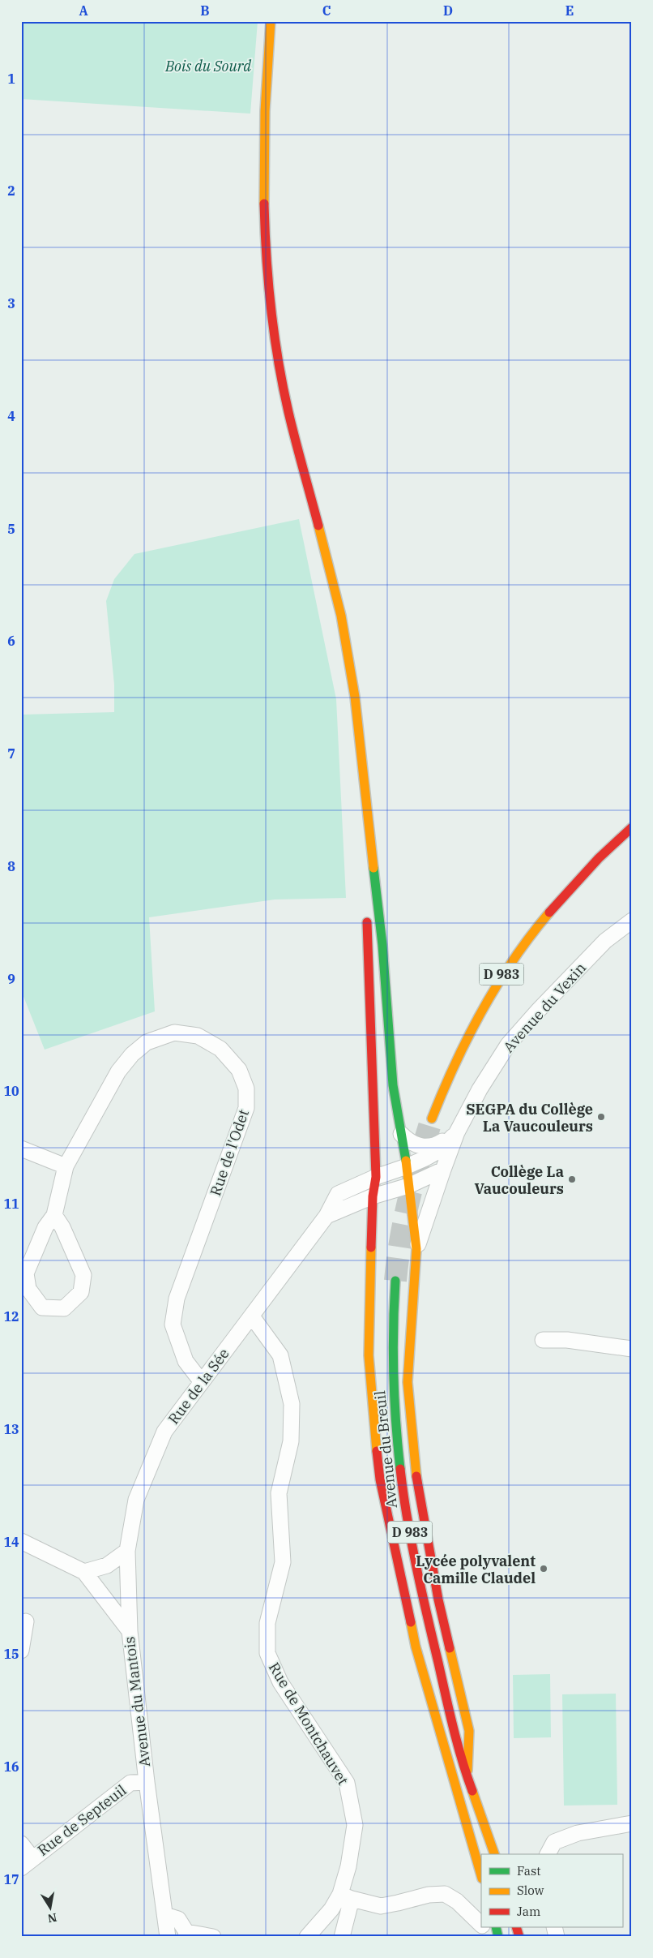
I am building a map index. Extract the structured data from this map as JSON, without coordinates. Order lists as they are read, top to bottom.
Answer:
{
  "streets": {
    "main road": ["D 983", "Avenue du Breuil"],
    "street": [
      "Avenue du Vexin",
      "Rue de l'Odet",
      "Rue de la Sée",
      "Avenue du Mantois",
      "Rue de Montchauvet",
      "Rue de Septeuil"
    ]
  },
  "crossings": [
    ["Avenue du Vexin", "Rue de la Sée"],
    ["Rue de l'Odet", "Rue de la Sée"],
    ["Rue de la Sée", "Avenue du Mantois"],
    ["Rue de la Sée", "Rue de Montchauvet"],
    ["Avenue du Mantois", "Rue de Septeuil"]
  ],
  "parks": ["Bois du Sourd"],
  "places": ["SEGPA du Collège La Vaucouleurs", "Collège La Vaucouleurs", "Lycée polyvalent Camille Claudel"],
  "legend": ["Fast", "Slow", "Jam"],
  "north": "bottom",
  "grid": {
    "columns": [
      "A",
      "B",
      "C",
      "D",
      "E"
    ],
    "rows": [
      "1",
      "2",
      "3",
      "4",
      "5",
      "6",
      "7",
      "8",
      "9",
      "10",
      "11",
      "12",
      "13",
      "14",
      "15",
      "16",
      "17"
    ]
  }
}
